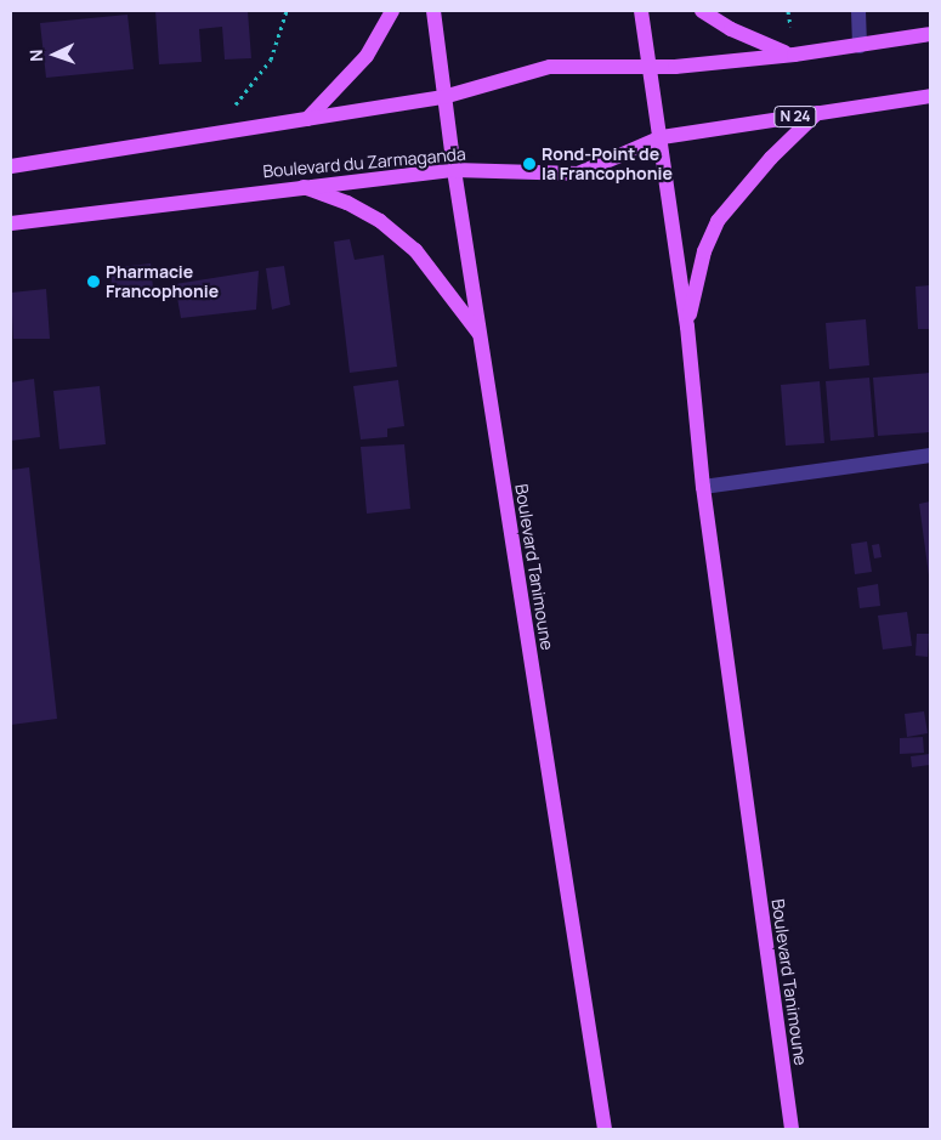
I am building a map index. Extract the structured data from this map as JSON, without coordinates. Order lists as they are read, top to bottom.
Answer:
{
  "streets": {
    "main road": ["N 24", "Boulevard du Zarmaganda", "Boulevard Tanimoune"]
  },
  "crossings": [
    ["Boulevard du Zarmaganda", "Boulevard Tanimoune"]
  ],
  "places": ["Rond-Point de la Francophonie", "Pharmacie Francophonie"],
  "north": "left"
}
